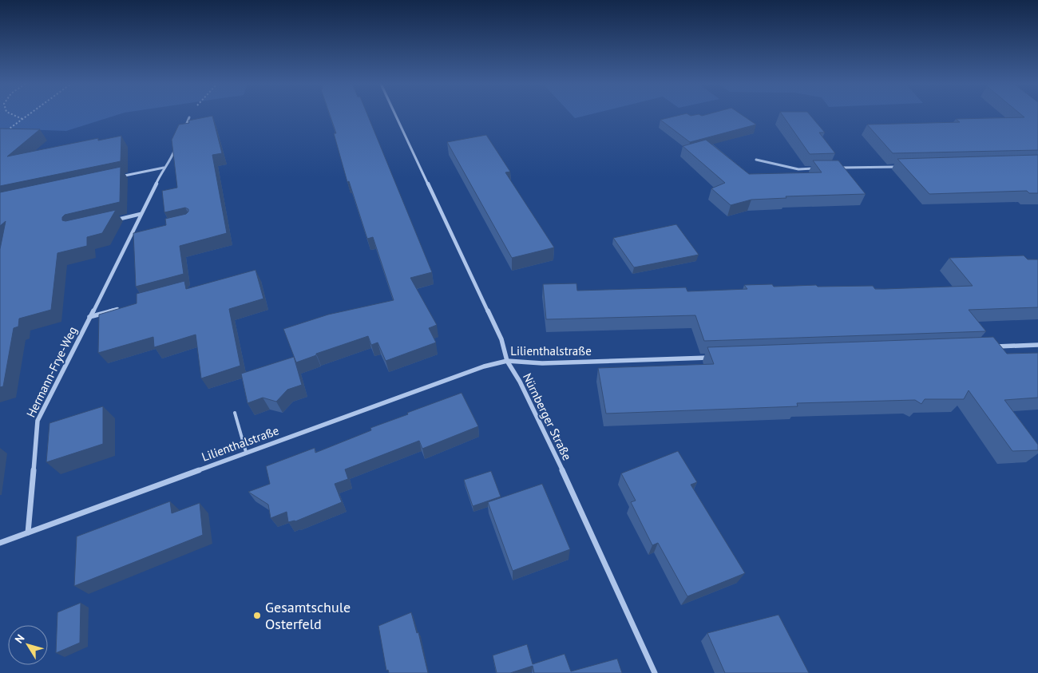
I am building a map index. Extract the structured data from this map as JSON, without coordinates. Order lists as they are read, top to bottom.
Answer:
{
  "streets": {
    "street": ["Lilienthalstraße", "Hermann-Frye-Weg", "Nürnberger Straße"]
  },
  "crossings": [
    ["Lilienthalstraße", "Hermann-Frye-Weg"],
    ["Lilienthalstraße", "Nürnberger Straße"]
  ],
  "places": ["Gesamtschule Osterfeld"],
  "north": "top left"
}
